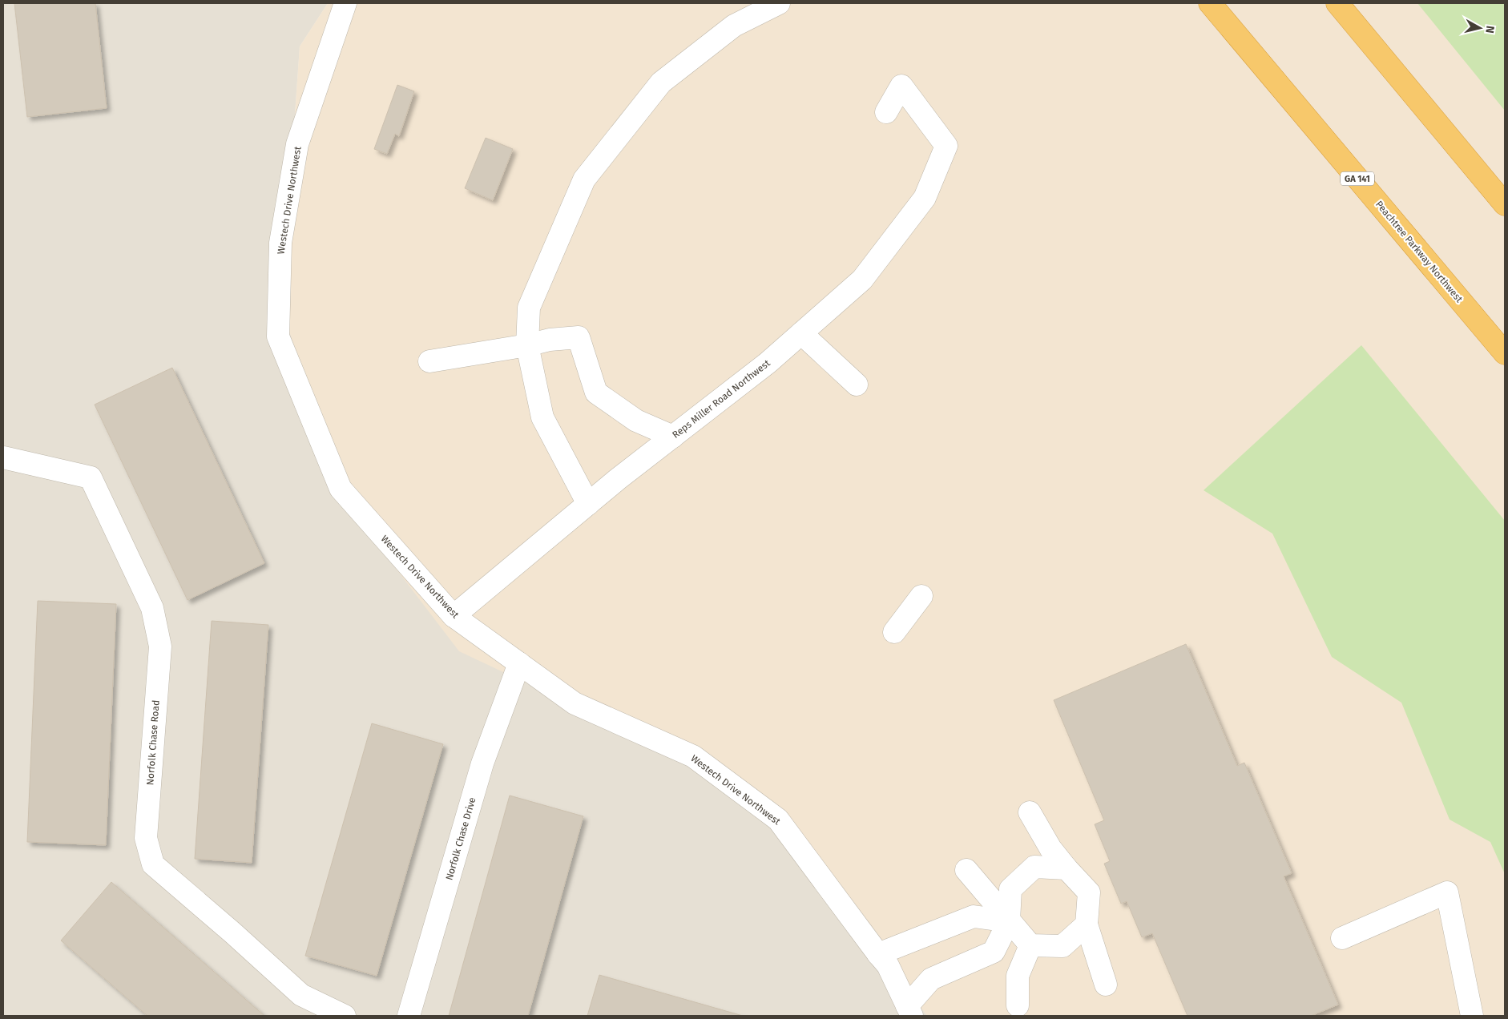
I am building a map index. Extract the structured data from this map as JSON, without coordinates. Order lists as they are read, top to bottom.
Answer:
{
  "streets": {
    "highway": ["GA 141", "Peachtree Parkway Northwest"],
    "street": [
      "Westech Drive Northwest",
      "Reps Miller Road Northwest",
      "Norfolk Chase Road",
      "Norfolk Chase Drive"
    ]
  },
  "crossings": [
    ["Westech Drive Northwest", "Reps Miller Road Northwest"],
    ["Westech Drive Northwest", "Norfolk Chase Drive"]
  ],
  "north": "right"
}
